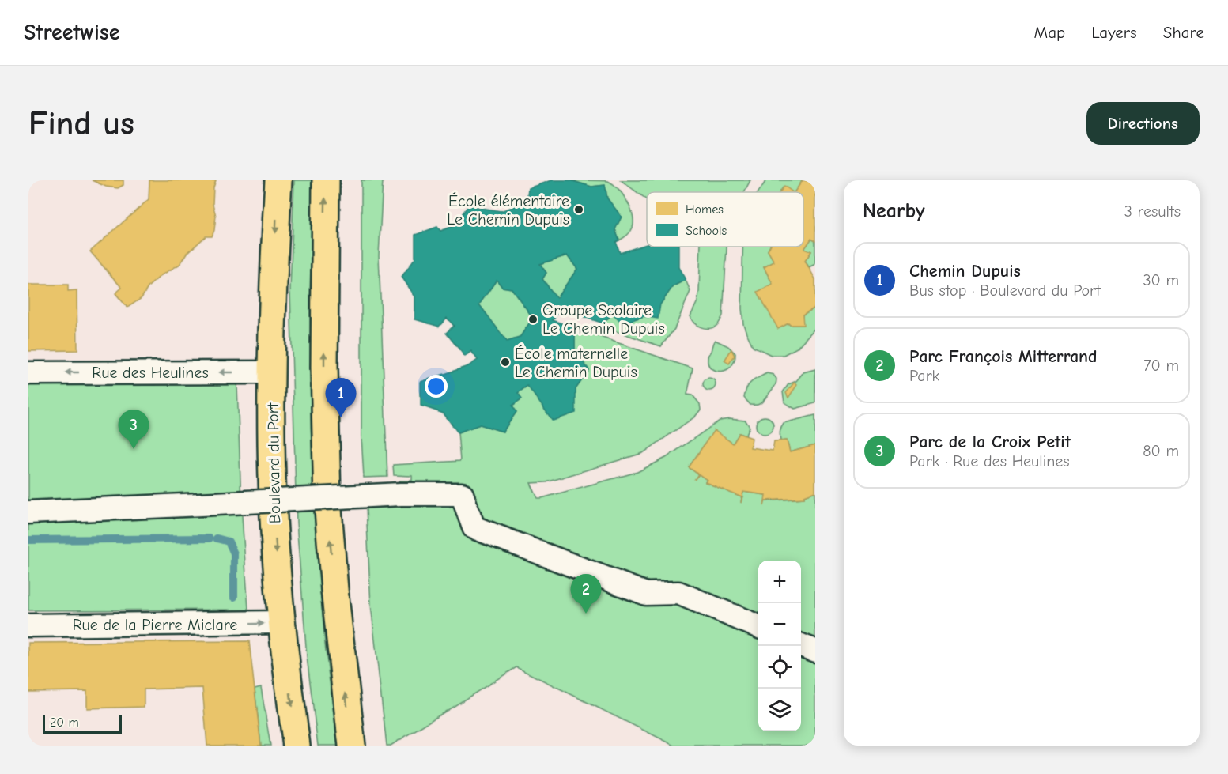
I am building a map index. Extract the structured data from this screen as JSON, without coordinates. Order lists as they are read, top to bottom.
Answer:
{
  "streets": {
    "main road": ["Boulevard du Port"],
    "street": ["Rue des Heulines", "Rue de la Pierre Miclare"]
  },
  "crossings": [
    ["Rue des Heulines", "Boulevard du Port"],
    ["Boulevard du Port", "Rue de la Pierre Miclare"]
  ],
  "places": ["École élémentaire Le Chemin Dupuis", "Groupe Scolaire Le Chemin Dupuis", "École maternelle Le Chemin Dupuis"],
  "legend": ["Homes", "Schools"],
  "scale_bar": "20 m",
  "page": {
    "header": "Streetwise",
    "nav": ["Map", "Layers", "Share"],
    "buttons": "Directions",
    "title": "Find us",
    "heading": ["Nearby", "3 results"],
    "list": [
      {
        "mark": "1",
        "name": "Chemin Dupuis",
        "note": "Bus stop · Boulevard du Port",
        "value": "30 m"
      },
      {
        "mark": "2",
        "name": "Parc François Mitterrand",
        "note": "Park",
        "value": "70 m"
      },
      {
        "mark": "3",
        "name": "Parc de la Croix Petit",
        "note": "Park · Rue des Heulines",
        "value": "80 m"
      }
    ],
    "pins": ["1", "3", "2"],
    "map_buttons": ["+", "−"],
    "scale": "20 m"
  }
}
